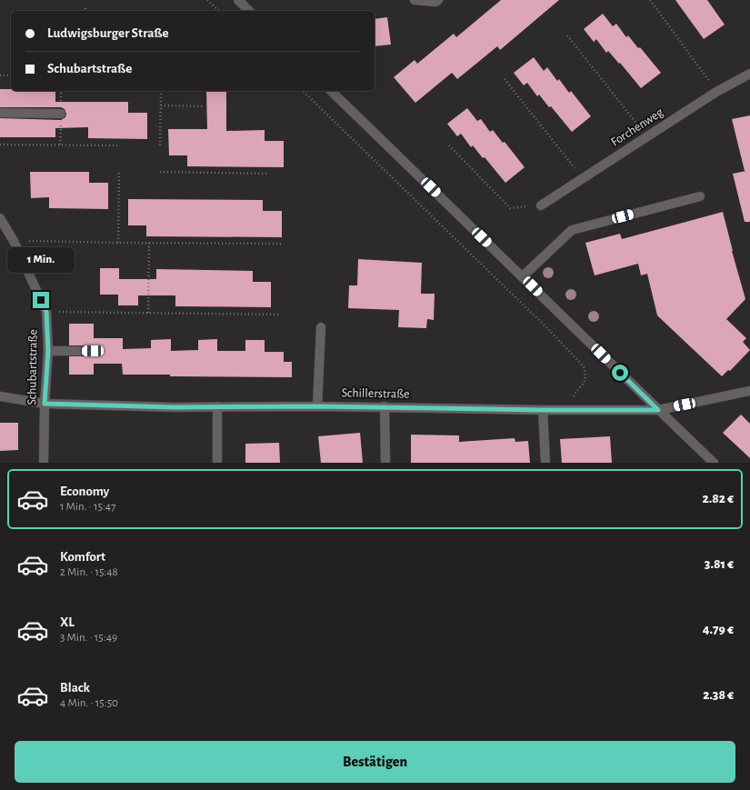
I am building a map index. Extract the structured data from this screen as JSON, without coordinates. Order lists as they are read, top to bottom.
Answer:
{
  "streets": {
    "street": ["Forchenweg", "Schubartstraße", "Schillerstraße"]
  },
  "crossings": [
    ["Schubartstraße", "Schillerstraße"]
  ],
  "page": {
    "banner": ["Ludwigsburger Straße", "Schubartstraße"],
    "bubble": "1 Min.",
    "list": [
      {
        "name": "Economy",
        "note": "1 Min. · 15:47",
        "value": "2.82 €"
      },
      {
        "name": "Komfort",
        "note": "2 Min. · 15:48",
        "value": "3.81 €"
      },
      {
        "name": "XL",
        "note": "3 Min. · 15:49",
        "value": "4.79 €"
      },
      {
        "name": "Black",
        "note": "4 Min. · 15:50",
        "value": "2.38 €"
      }
    ],
    "buttons": "Bestätigen"
  }
}
